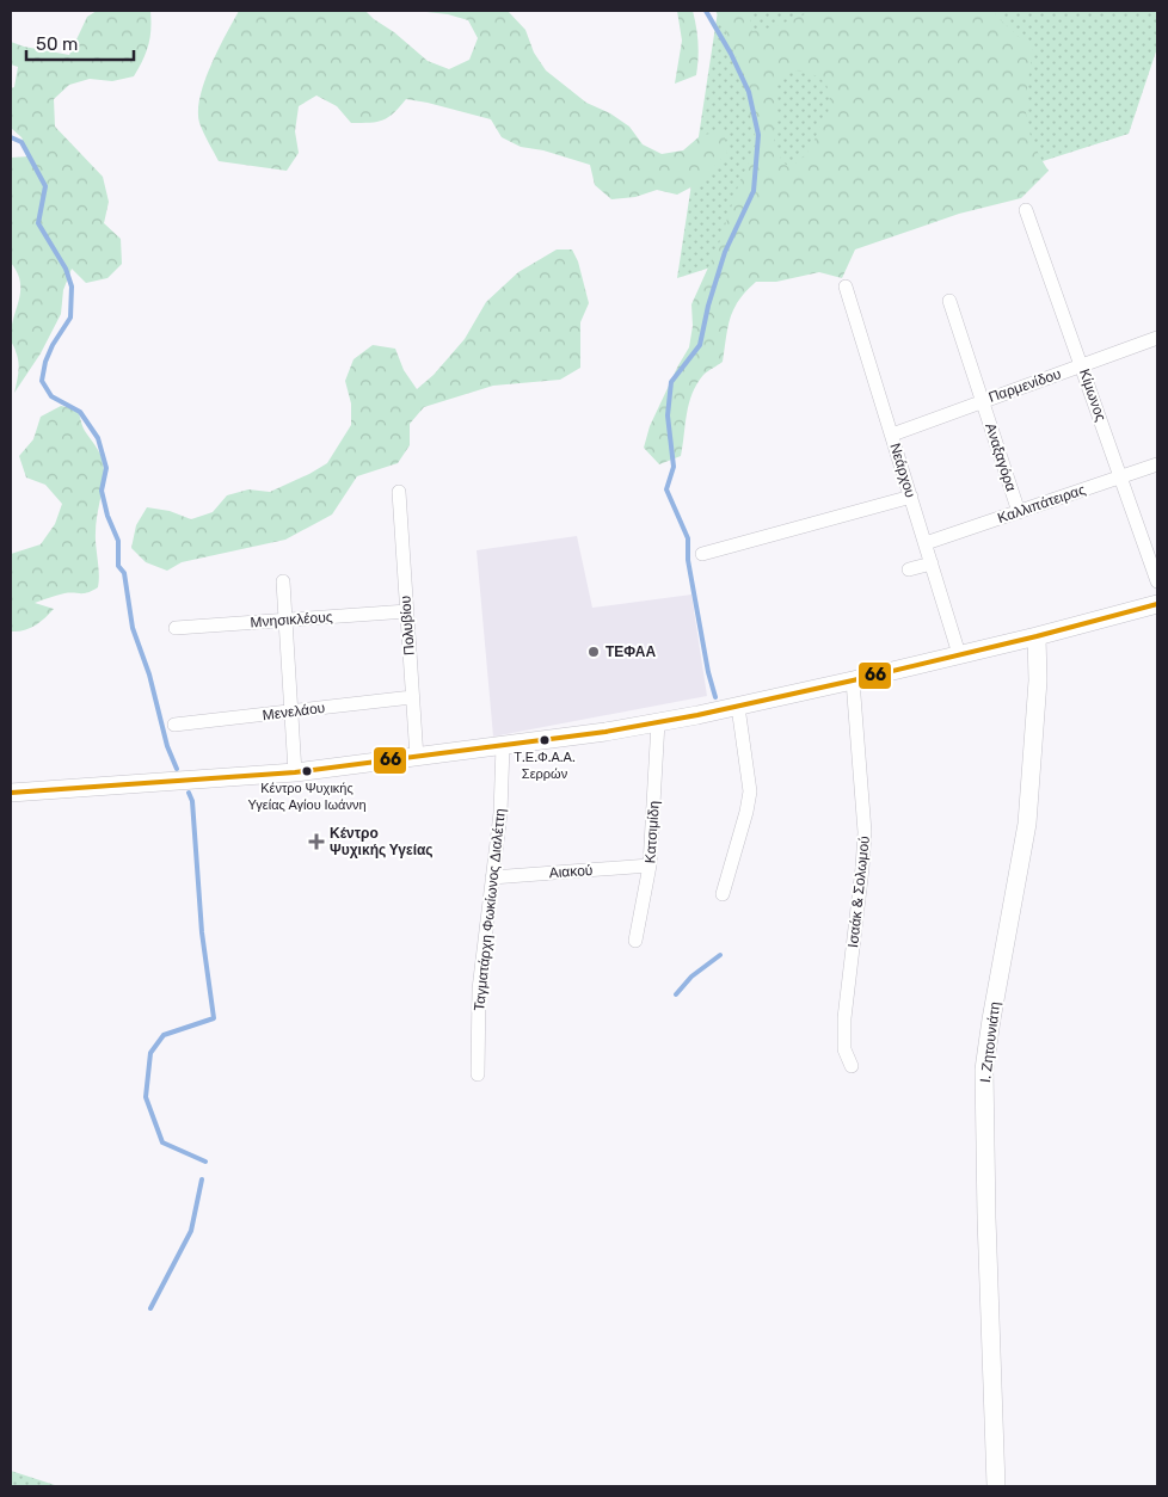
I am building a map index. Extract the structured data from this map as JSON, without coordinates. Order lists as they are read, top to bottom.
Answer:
{
  "streets": {
    "street": [
      "Παρμενίδου",
      "Κίμωνος",
      "Αναξαγόρα",
      "Νεάρχου",
      "Καλλιπάτειρας",
      "Μνησικλέους",
      "Πολυβίου",
      "Μενελάου",
      "Κατσιμίδη",
      "Αιακού",
      "Ισαάκ & Σολωμού",
      "Ταγματάρχη Φωκίωνος Διαλέττη",
      "Ι. Ζητουνιάτη"
    ]
  },
  "crossings": [
    ["Παρμενίδου", "Κίμωνος"],
    ["Παρμενίδου", "Αναξαγόρα"],
    ["Παρμενίδου", "Νεάρχου"],
    ["Κίμωνος", "Καλλιπάτειρας"],
    ["Αναξαγόρα", "Καλλιπάτειρας"],
    ["Νεάρχου", "Καλλιπάτειρας"],
    ["Μνησικλέους", "Πολυβίου"],
    ["Πολυβίου", "Μενελάου"],
    ["Κατσιμίδη", "Αιακού"],
    ["Αιακού", "Ταγματάρχη Φωκίωνος Διαλέττη"]
  ],
  "places": {
    "other": ["ΤΕΦΑΑ", "Τ.Ε.Φ.Α.Α. Σερρών", "Κέντρο Ψυχικής Υγείας Αγίου Ιωάννη"],
    "health": ["Κέντρο Ψυχικής Υγείας"]
  },
  "lines": ["transit line 66"],
  "scale_bar": "50 m"
}
